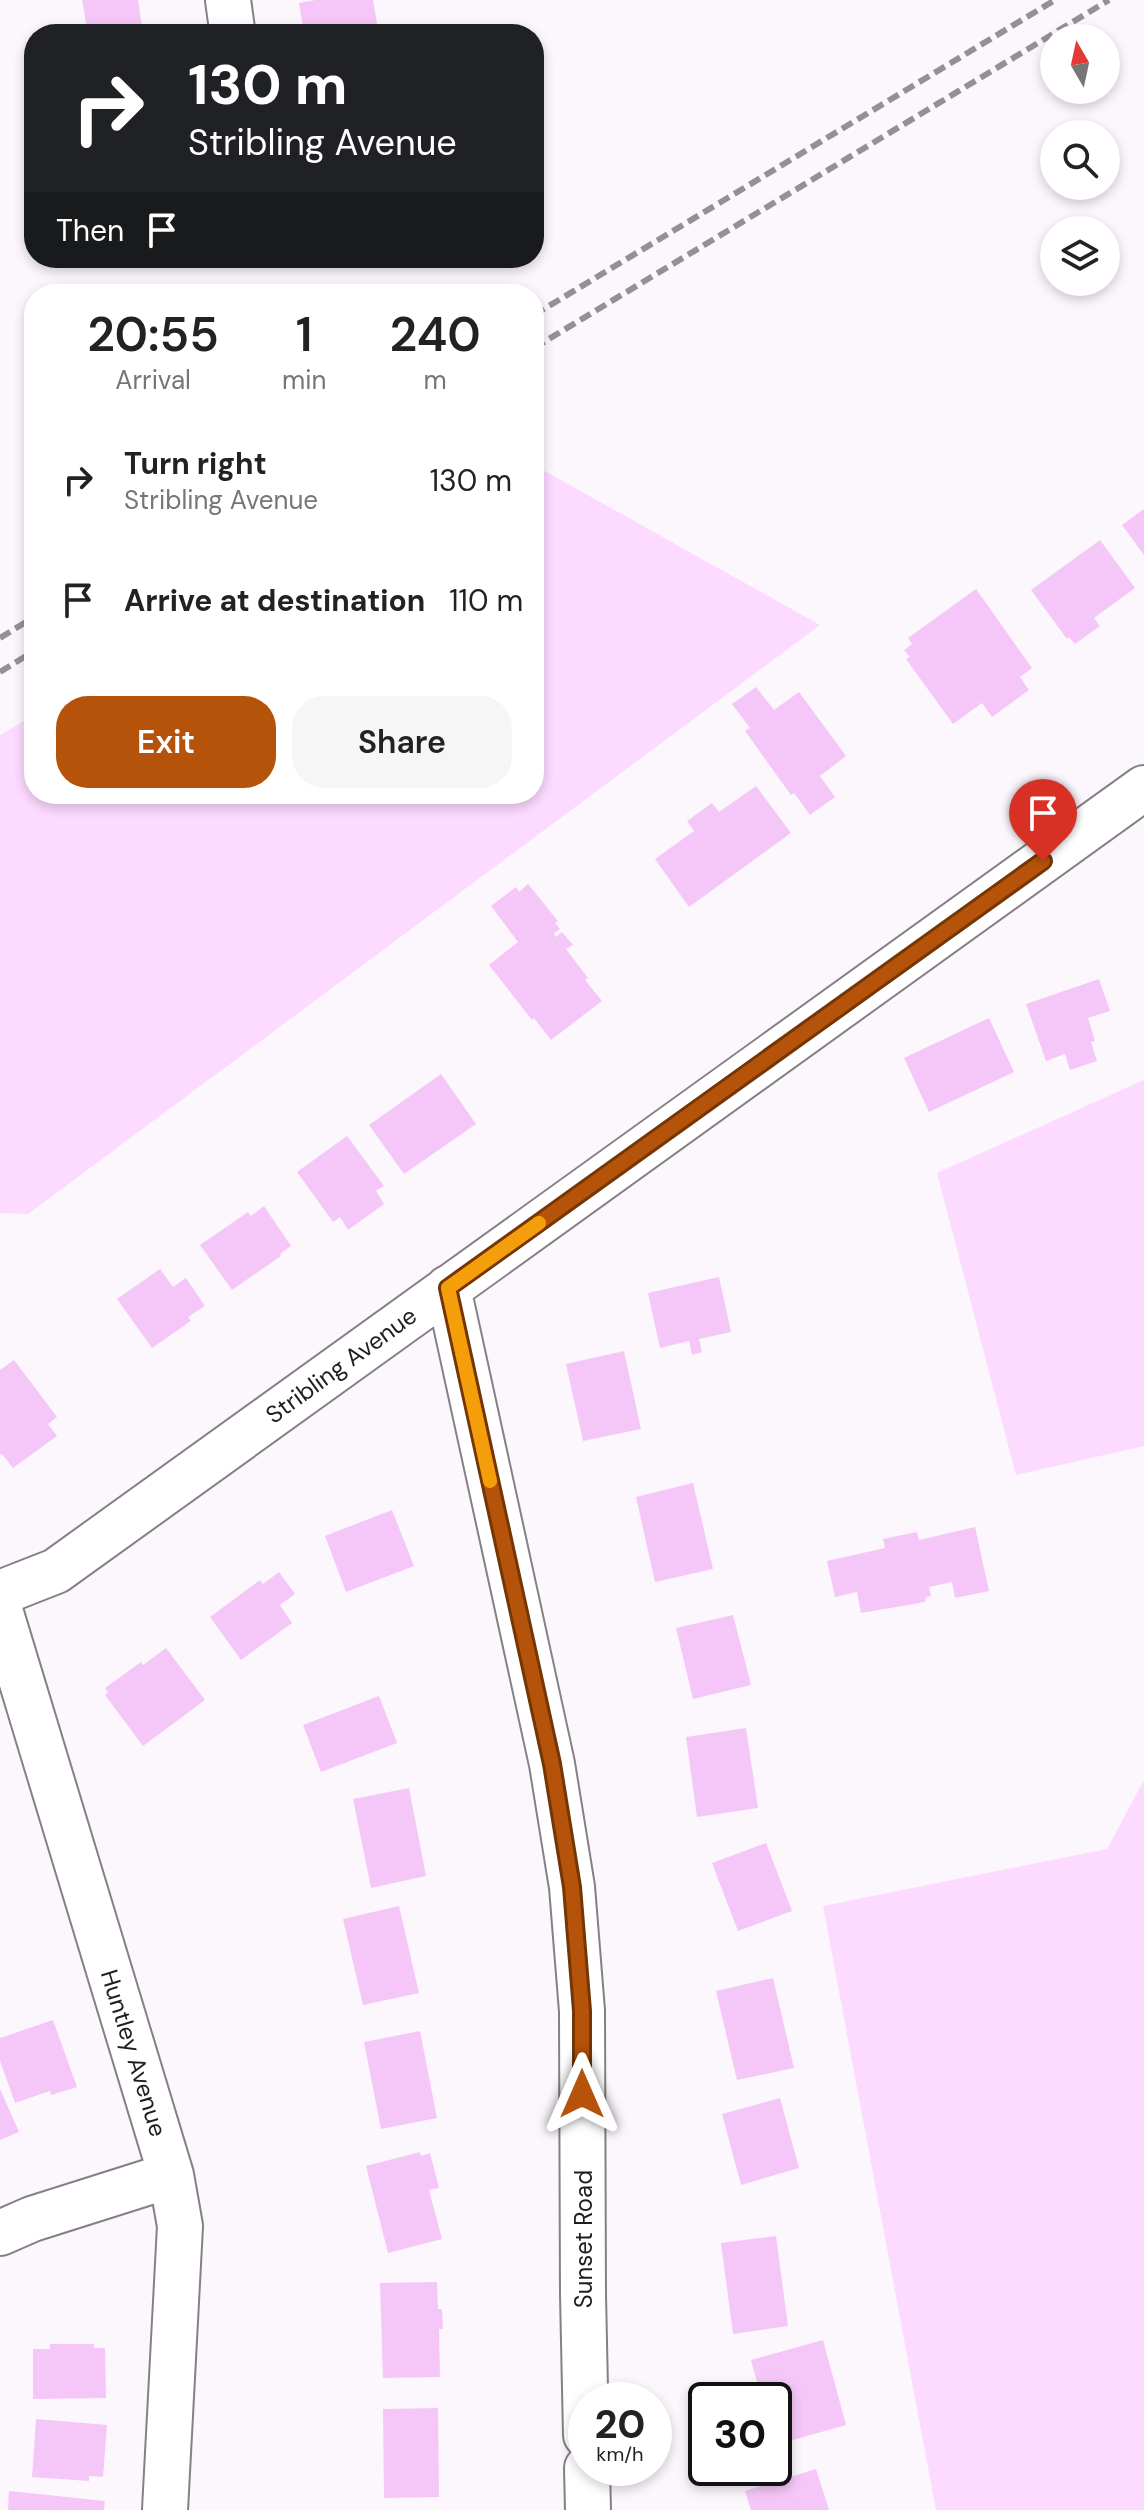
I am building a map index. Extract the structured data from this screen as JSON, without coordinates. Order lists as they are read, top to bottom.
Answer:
{
  "streets": {
    "street": ["Stribling Avenue", "Huntley Avenue", "Sunset Road"]
  },
  "crossings": [
    ["Stribling Avenue", "Sunset Road"]
  ],
  "north": "top",
  "page": {
    "turn": ["130 m", "Stribling Avenue"],
    "then": "Then",
    "eta": [
      "20:55",
      "Arrival",
      "1",
      "min",
      "240",
      "m"
    ],
    "list": [
      {
        "name": "Turn right",
        "note": "Stribling Avenue",
        "value": "130 m"
      },
      {
        "name": "Arrive at destination",
        "value": "110 m"
      }
    ],
    "buttons": ["Exit", "Share"],
    "speed": "20 km/h",
    "limit": "30"
  }
}
